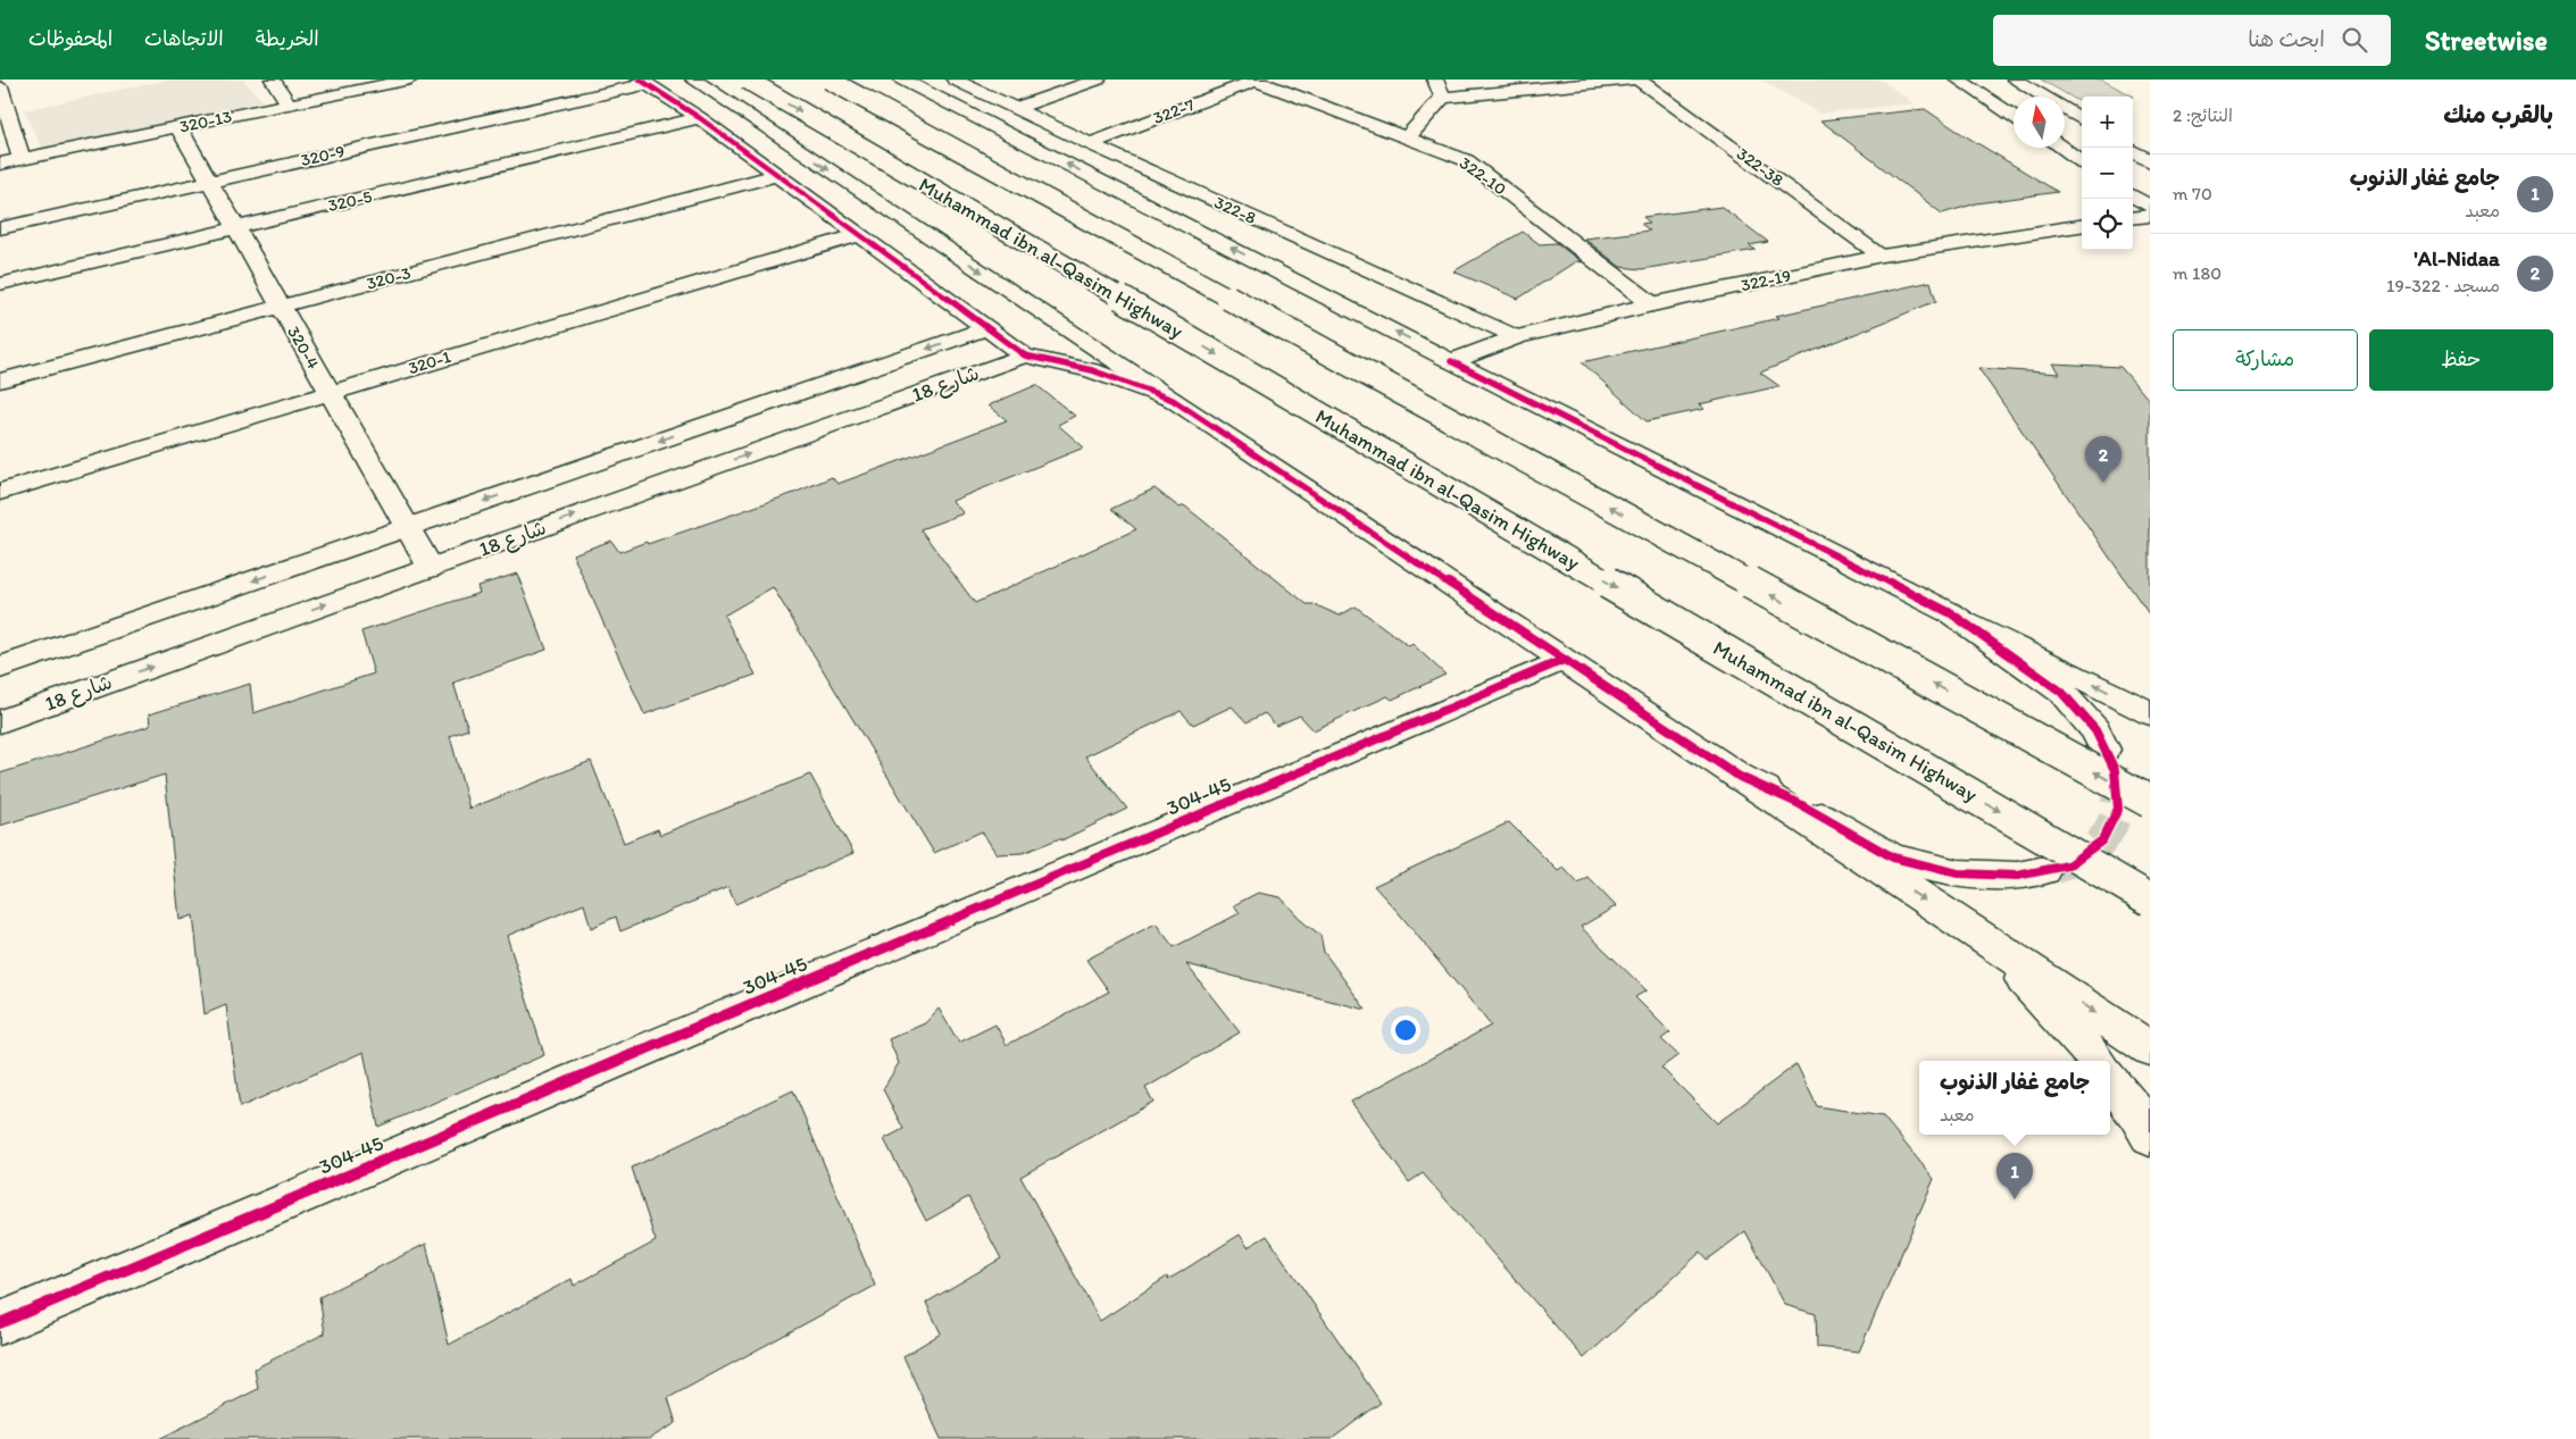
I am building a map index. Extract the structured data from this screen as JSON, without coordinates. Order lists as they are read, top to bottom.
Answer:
{
  "streets": {
    "main road": [
      "322-7",
      "320-13",
      "320-9",
      "322-38",
      "322-10",
      "320-5",
      "322-8",
      "Muhammad ibn al-Qasim Highway",
      "320-3",
      "322-19",
      "320-4",
      "320-1",
      "شارع 18",
      "304-45"
    ]
  },
  "crossings": [
    ["322-7", "322-10"],
    ["322-7", "322-8"],
    ["320-13", "320-4"],
    ["320-9", "320-4"],
    ["322-38", "322-19"],
    ["322-10", "322-19"],
    ["320-5", "320-4"],
    ["322-8", "322-19"],
    ["320-3", "320-4"],
    ["320-4", "320-1"],
    ["320-4", "شارع 18"]
  ],
  "north": "top",
  "page": {
    "header": "Streetwise",
    "search": "ابحث هنا",
    "nav": ["الخريطة", "الاتجاهات", "المحفوظات"],
    "heading": ["بالقرب منك", "النتائج: 2"],
    "map_buttons": ["+", "−"],
    "list": [
      {
        "mark": "1",
        "name": "جامع غفار الذنوب",
        "note": "معبد",
        "value": "70 m"
      },
      {
        "mark": "2",
        "name": "Al-Nidaa'",
        "note": "مسجد · 322-19",
        "value": "180 m"
      }
    ],
    "buttons": ["حفظ", "مشاركة"],
    "pins": ["2", "1"],
    "popup": ["جامع غفار الذنوب", "معبد"]
  }
}
